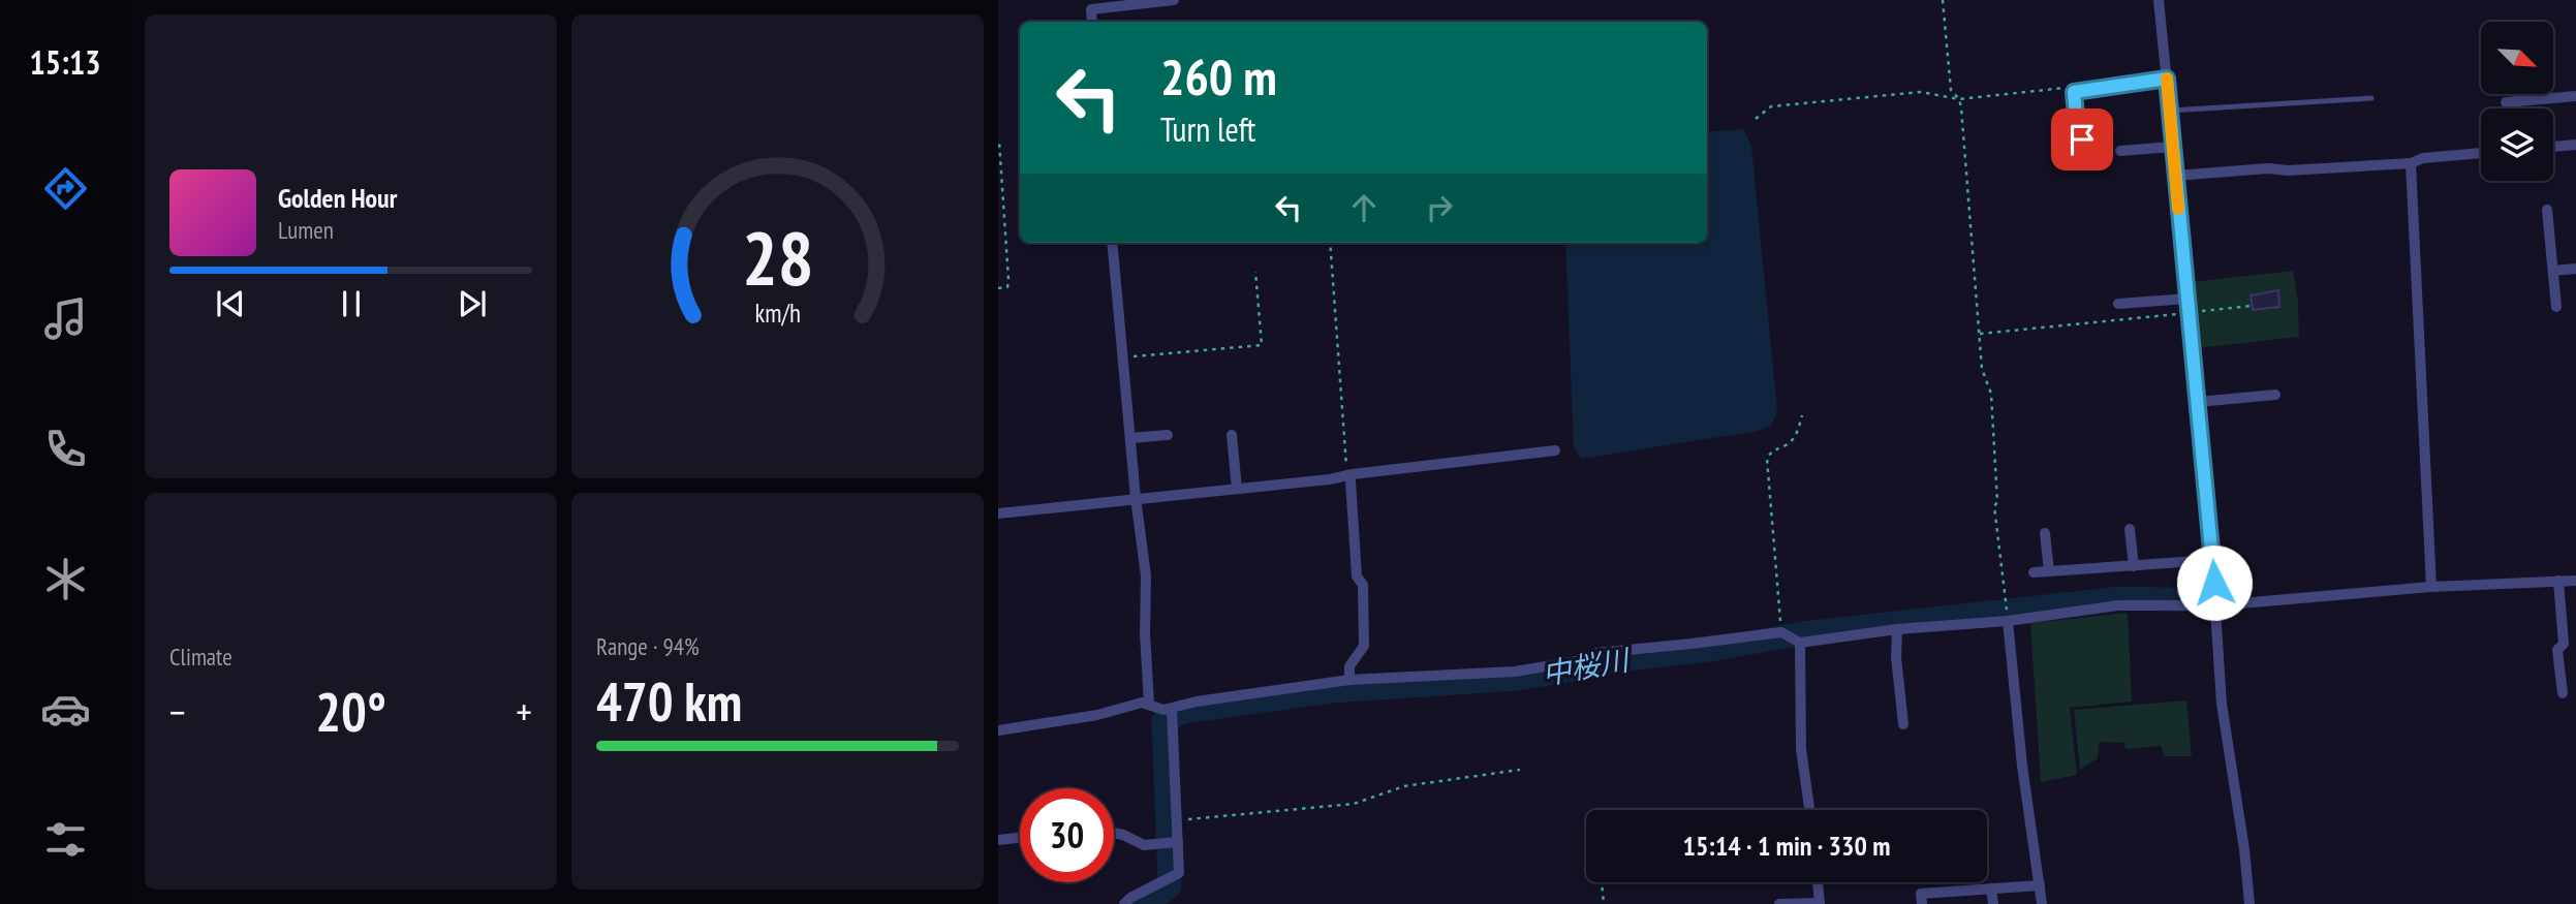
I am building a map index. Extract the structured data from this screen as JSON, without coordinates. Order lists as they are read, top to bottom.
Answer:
{
  "water": ["中桜川"],
  "north": "bottom right",
  "page": {
    "tabs": "15:13",
    "turn": ["260 m", "Turn left"],
    "song": ["Golden Hour", "Lumen"],
    "tile": [
      "Climate",
      ["Range · 94%", "470 km"]
    ],
    "heat": ["−", "20°", "+"],
    "limit": "30",
    "trip": "15:14 · 1 min · 330 m",
    "gauge": ["28", "km/h"]
  }
}
